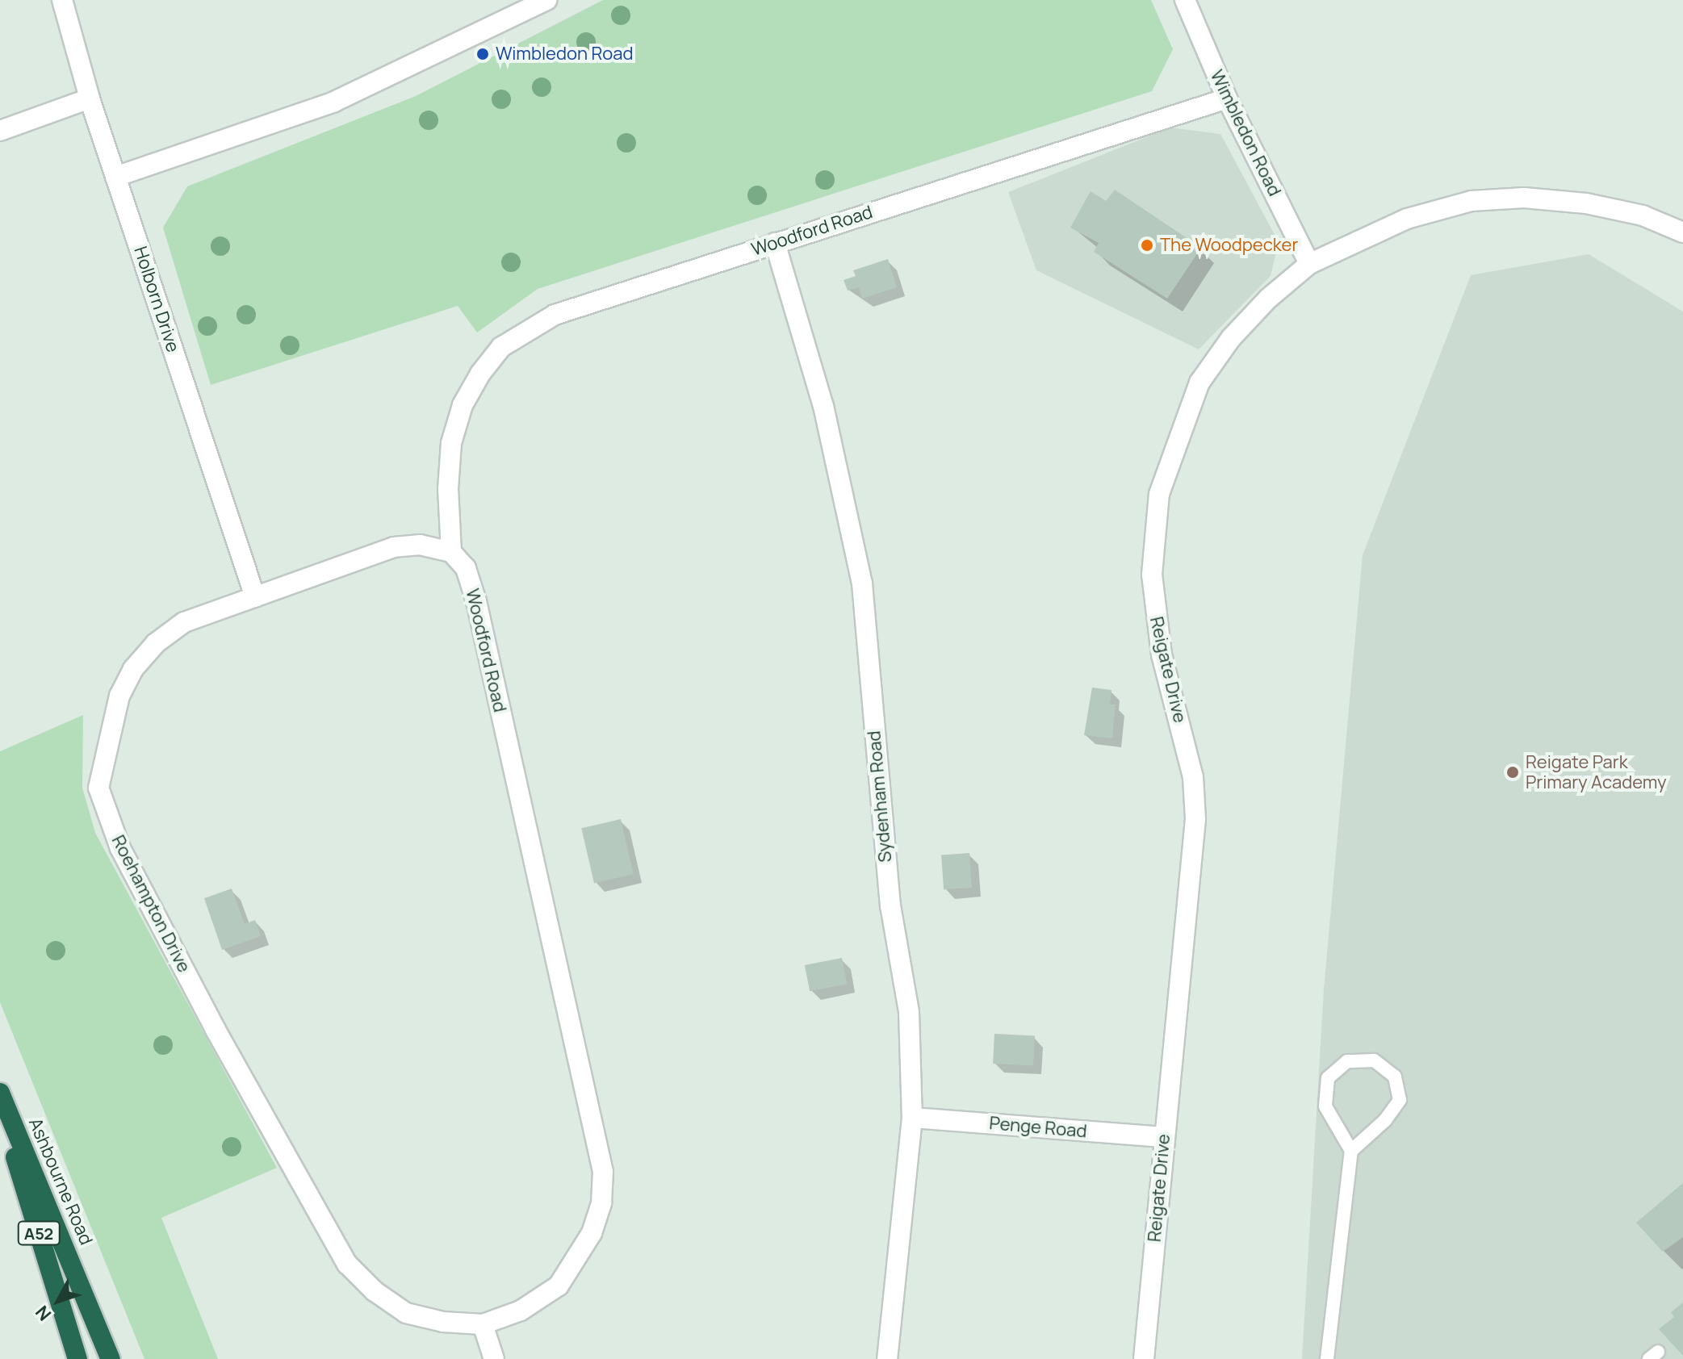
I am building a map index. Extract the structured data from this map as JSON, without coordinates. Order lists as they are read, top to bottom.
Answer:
{
  "streets": {
    "highway": ["Ashbourne Road", "A52"],
    "street": [
      "Wimbledon Road",
      "Woodford Road",
      "Holborn Drive",
      "Reigate Drive",
      "Sydenham Road",
      "Roehampton Drive",
      "Penge Road"
    ]
  },
  "crossings": [
    ["Wimbledon Road", "Woodford Road"],
    ["Wimbledon Road", "Reigate Drive"],
    ["Woodford Road", "Sydenham Road"],
    ["Woodford Road", "Roehampton Drive"],
    ["Holborn Drive", "Roehampton Drive"],
    ["Reigate Drive", "Penge Road"],
    ["Sydenham Road", "Penge Road"]
  ],
  "places": ["Wimbledon Road", "The Woodpecker", "Reigate Park Primary Academy"],
  "north": "bottom left"
}
